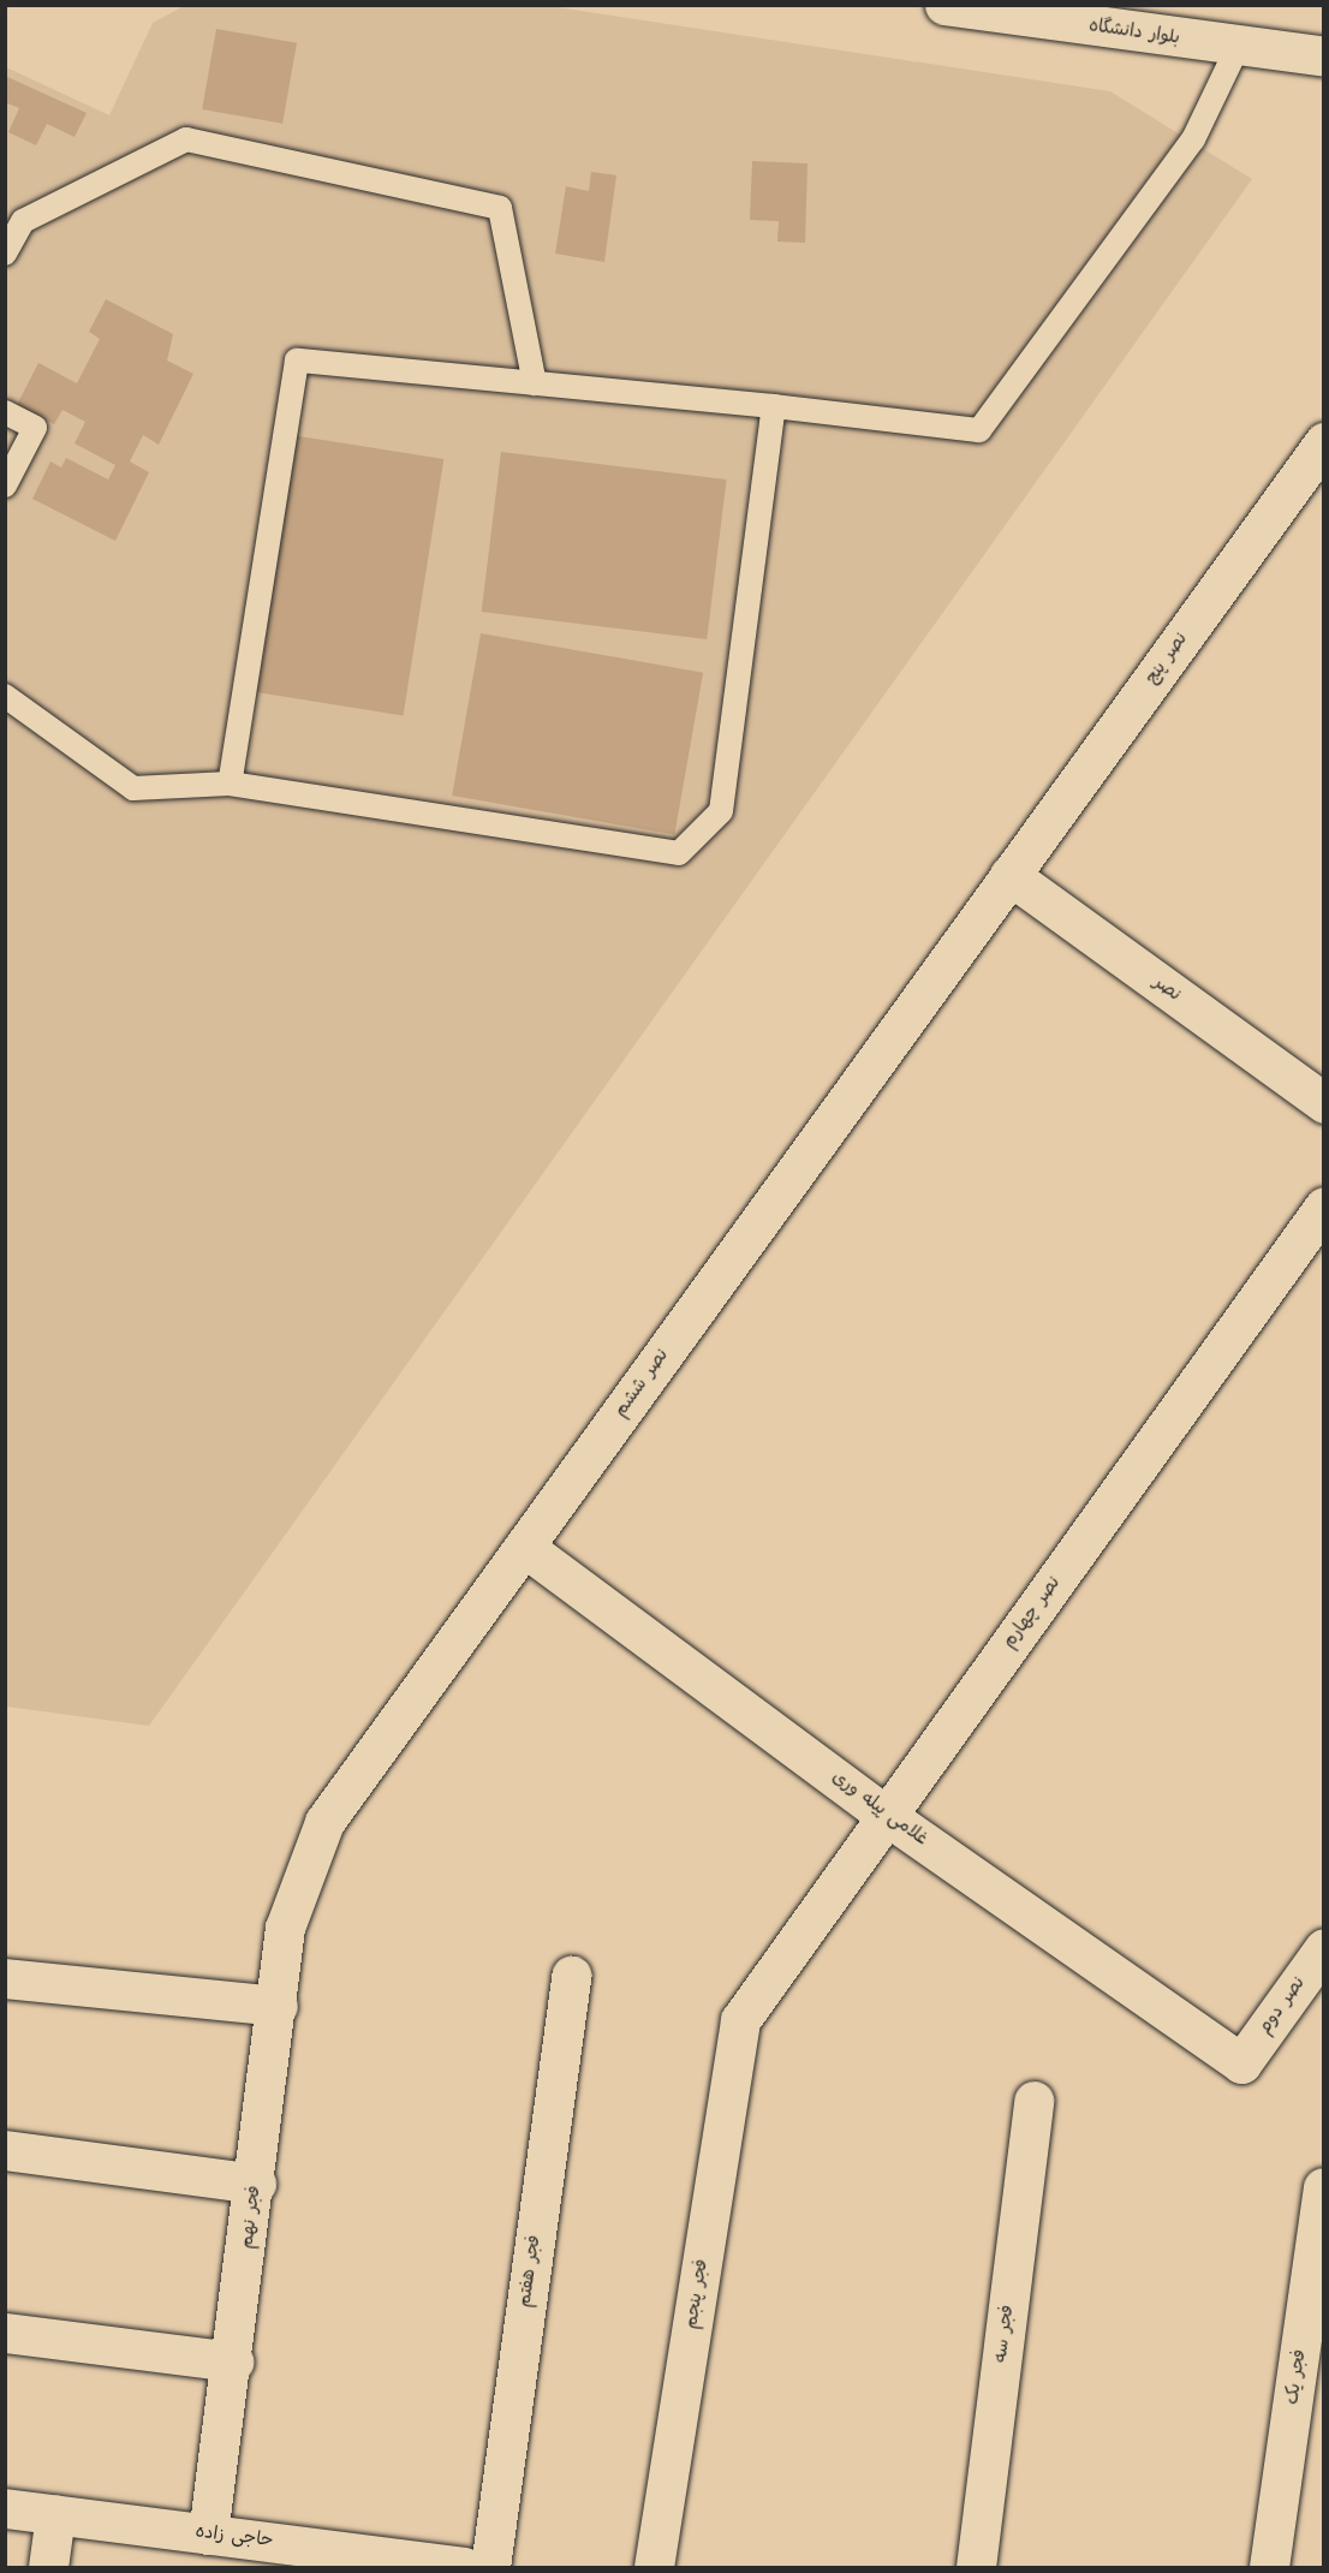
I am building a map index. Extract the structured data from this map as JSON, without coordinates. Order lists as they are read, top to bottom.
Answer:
{
  "streets": {
    "street": [
      "بلوار دانشگاه",
      "نصر پنج",
      "نصر",
      "نصر ششم",
      "نصر چهارم",
      "غلامی پیله وری",
      "نصر دوم",
      "فجر نهم",
      "فجر هفتم",
      "فجر پنجم",
      "فجر سه",
      "فجر یک",
      "حاجی زاده"
    ]
  },
  "crossings": [
    ["نصر پنج", "نصر"],
    ["نصر پنج", "نصر ششم"],
    ["نصر", "نصر ششم"],
    ["نصر ششم", "غلامی پیله وری"],
    ["نصر ششم", "فجر نهم"],
    ["نصر چهارم", "غلامی پیله وری"],
    ["نصر چهارم", "فجر پنجم"],
    ["غلامی پیله وری", "نصر دوم"],
    ["فجر نهم", "حاجی زاده"]
  ]
}
